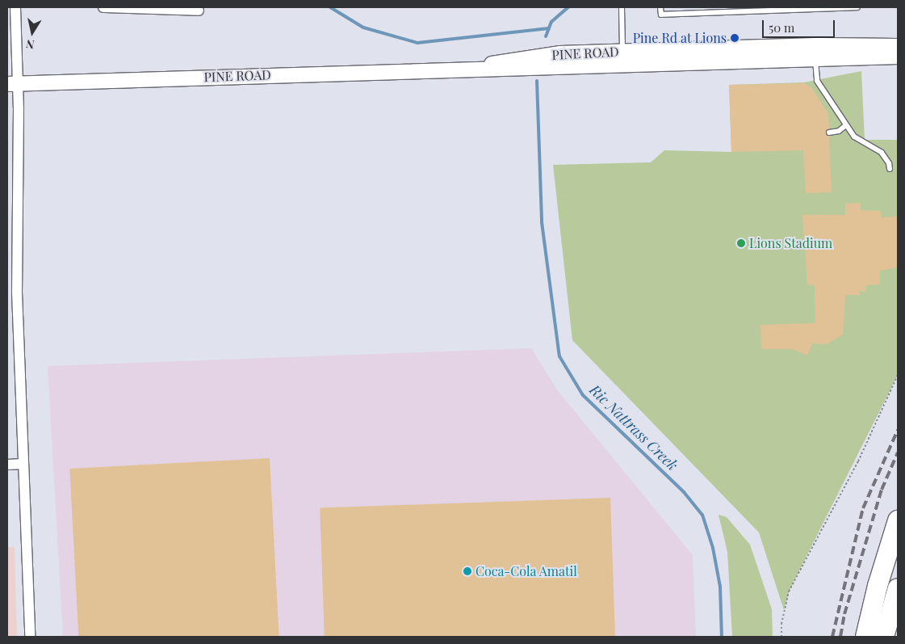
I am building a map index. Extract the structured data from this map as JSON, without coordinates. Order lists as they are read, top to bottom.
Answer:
{
  "streets": {
    "street": ["PINE ROAD"]
  },
  "water": ["Ric Nattrass Creek"],
  "places": ["Pine Rd at Lions", "Lions Stadium", "Coca-Cola Amatil"],
  "scale_bar": "50 m",
  "north": "bottom"
}
